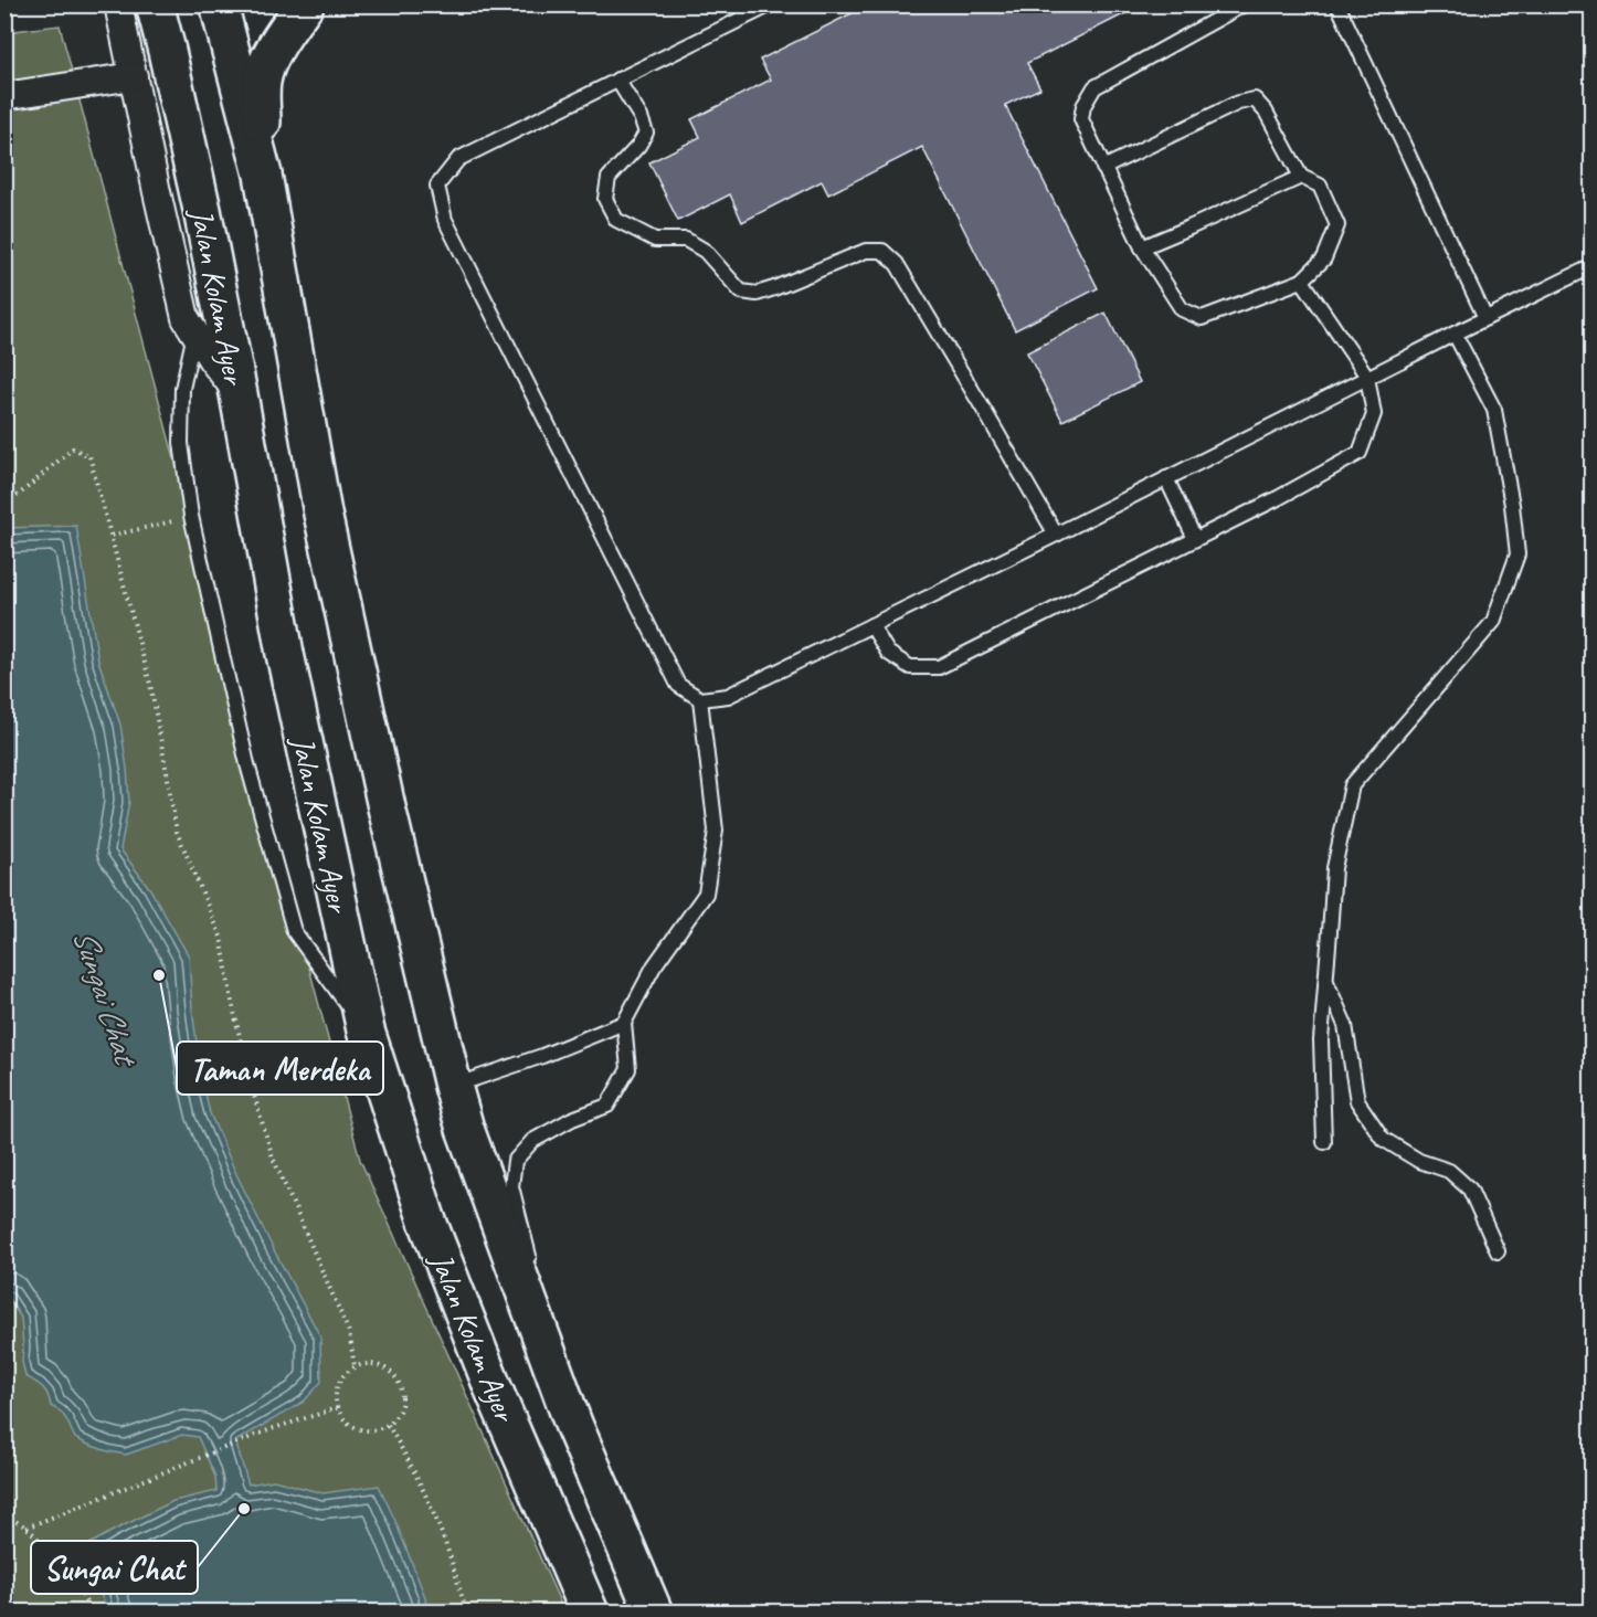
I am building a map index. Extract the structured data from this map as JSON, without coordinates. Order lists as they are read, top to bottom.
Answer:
{
  "streets": {
    "main road": ["Jalan Kolam Ayer"]
  },
  "water": ["Sungai Chat"],
  "places": ["Taman Merdeka", "Sungai Chat"]
}
